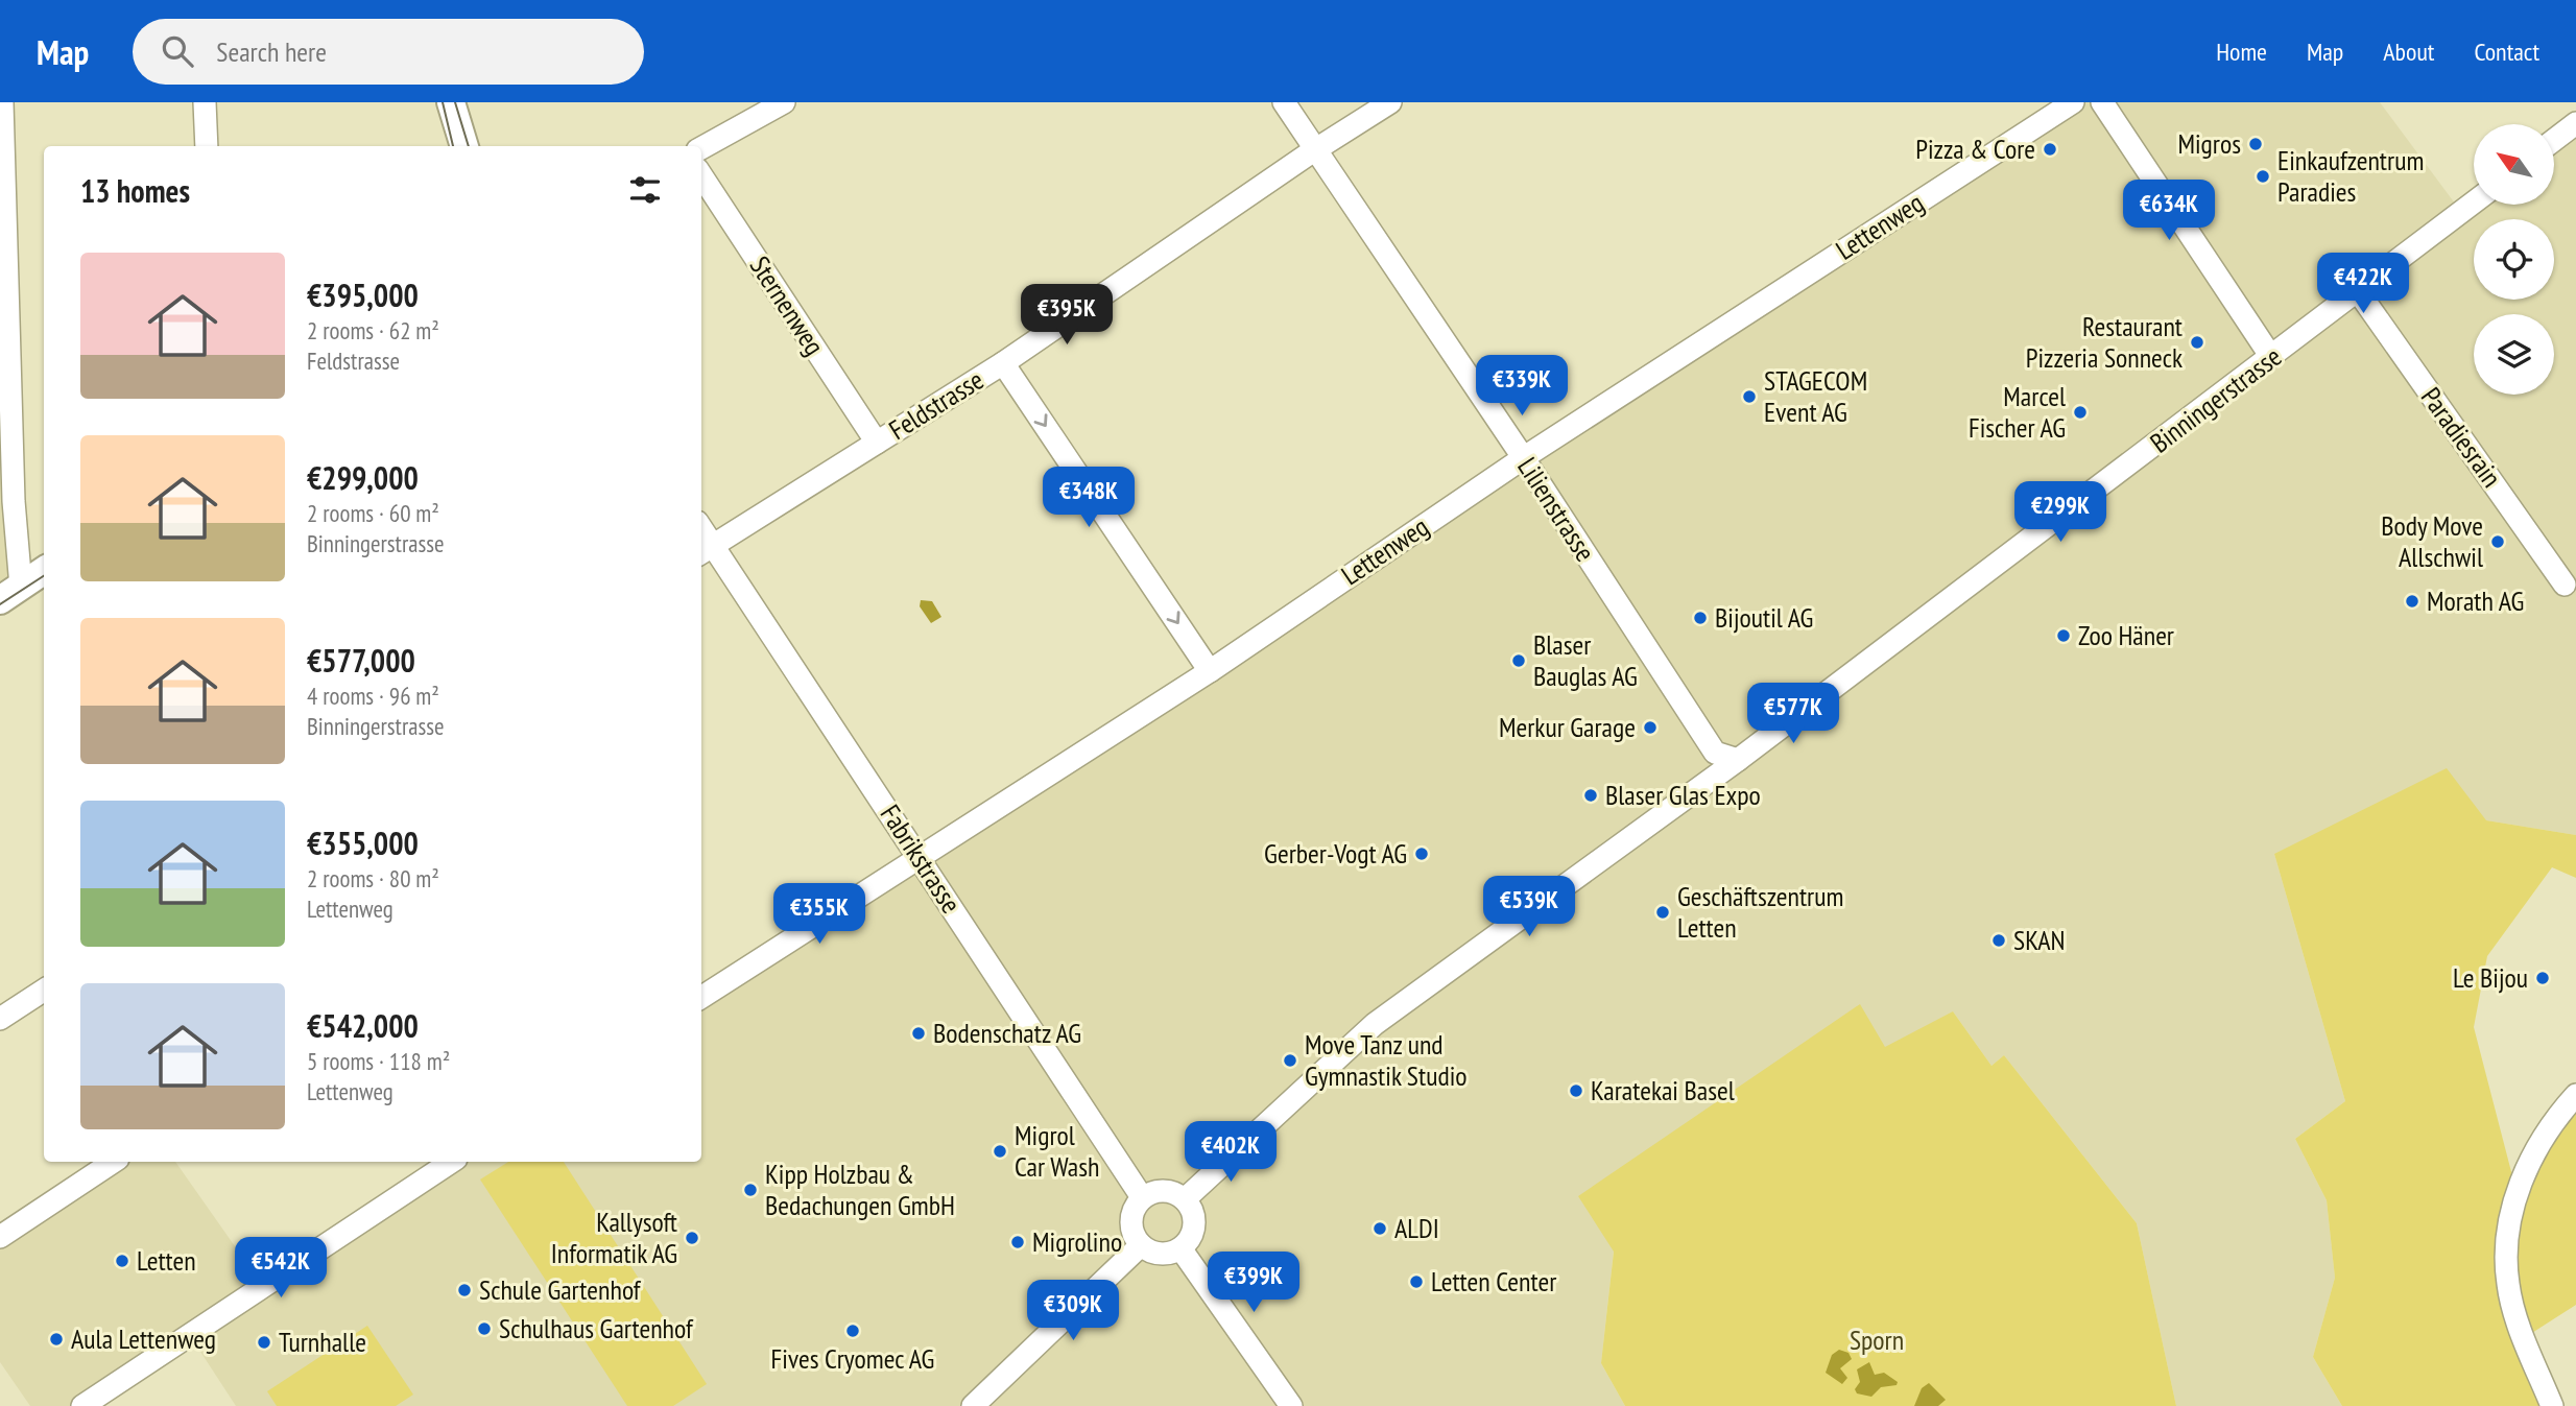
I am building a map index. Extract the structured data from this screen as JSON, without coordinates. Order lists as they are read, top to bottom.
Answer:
{
  "streets": {
    "street": [
      "Lettenweg",
      "Sternenweg",
      "Binningerstrasse",
      "Feldstrasse",
      "Paradiesrain",
      "Lilienstrasse",
      "Fabrikstrasse"
    ]
  },
  "crossings": [
    ["Lettenweg", "Lilienstrasse"],
    ["Lettenweg", "Fabrikstrasse"],
    ["Sternenweg", "Feldstrasse"],
    ["Binningerstrasse", "Paradiesrain"],
    ["Binningerstrasse", "Lilienstrasse"],
    ["Binningerstrasse", "Fabrikstrasse"],
    ["Feldstrasse", "Lilienstrasse"],
    ["Feldstrasse", "Fabrikstrasse"]
  ],
  "parks": ["Sporn"],
  "places": [
    "Migros",
    "Pizza & Core",
    "Einkaufzentrum Paradies",
    "Restaurant Pizzeria Sonneck",
    "STAGECOM Event AG",
    "Marcel Fischer AG",
    "Body Move Allschwil",
    "Morath AG",
    "Bijoutil AG",
    "Zoo Häner",
    "Blaser Bauglas AG",
    "Merkur Garage",
    "Blaser Glas Expo",
    "Gerber-Vogt AG",
    "Geschäftszentrum Letten",
    "SKAN",
    "Le Bijou",
    "Bodenschatz AG",
    "Move Tanz und Gymnastik Studio",
    "Karatekai Basel",
    "Migrol Car Wash",
    "Kipp Holzbau & Bedachungen GmbH",
    "ALDI",
    "Kallysoft Informatik AG",
    "Migrolino",
    "Letten",
    "Letten Center",
    "Schule Gartenhof",
    "Schulhaus Gartenhof",
    "Fives Cryomec AG",
    "Aula Lettenweg",
    "Turnhalle"
  ],
  "north": "top left",
  "page": {
    "header": "Map",
    "search": "Search here",
    "nav": [
      "Home",
      "Map",
      "About",
      "Contact"
    ],
    "heading": "13 homes",
    "price": [
      "€634K",
      "€422K",
      "€395K",
      "€339K",
      "€348K",
      "€299K",
      "€577K",
      "€539K",
      "€355K",
      "€402K",
      "€542K",
      "€399K",
      "€309K"
    ],
    "list": [
      {
        "name": "€395,000",
        "note": "2 rooms · 62 m² · Feldstrasse"
      },
      {
        "name": "€299,000",
        "note": "2 rooms · 60 m² · Binningerstrasse"
      },
      {
        "name": "€577,000",
        "note": "4 rooms · 96 m² · Binningerstrasse"
      },
      {
        "name": "€355,000",
        "note": "2 rooms · 80 m² · Lettenweg"
      },
      {
        "name": "€542,000",
        "note": "5 rooms · 118 m² · Lettenweg"
      }
    ]
  }
}
